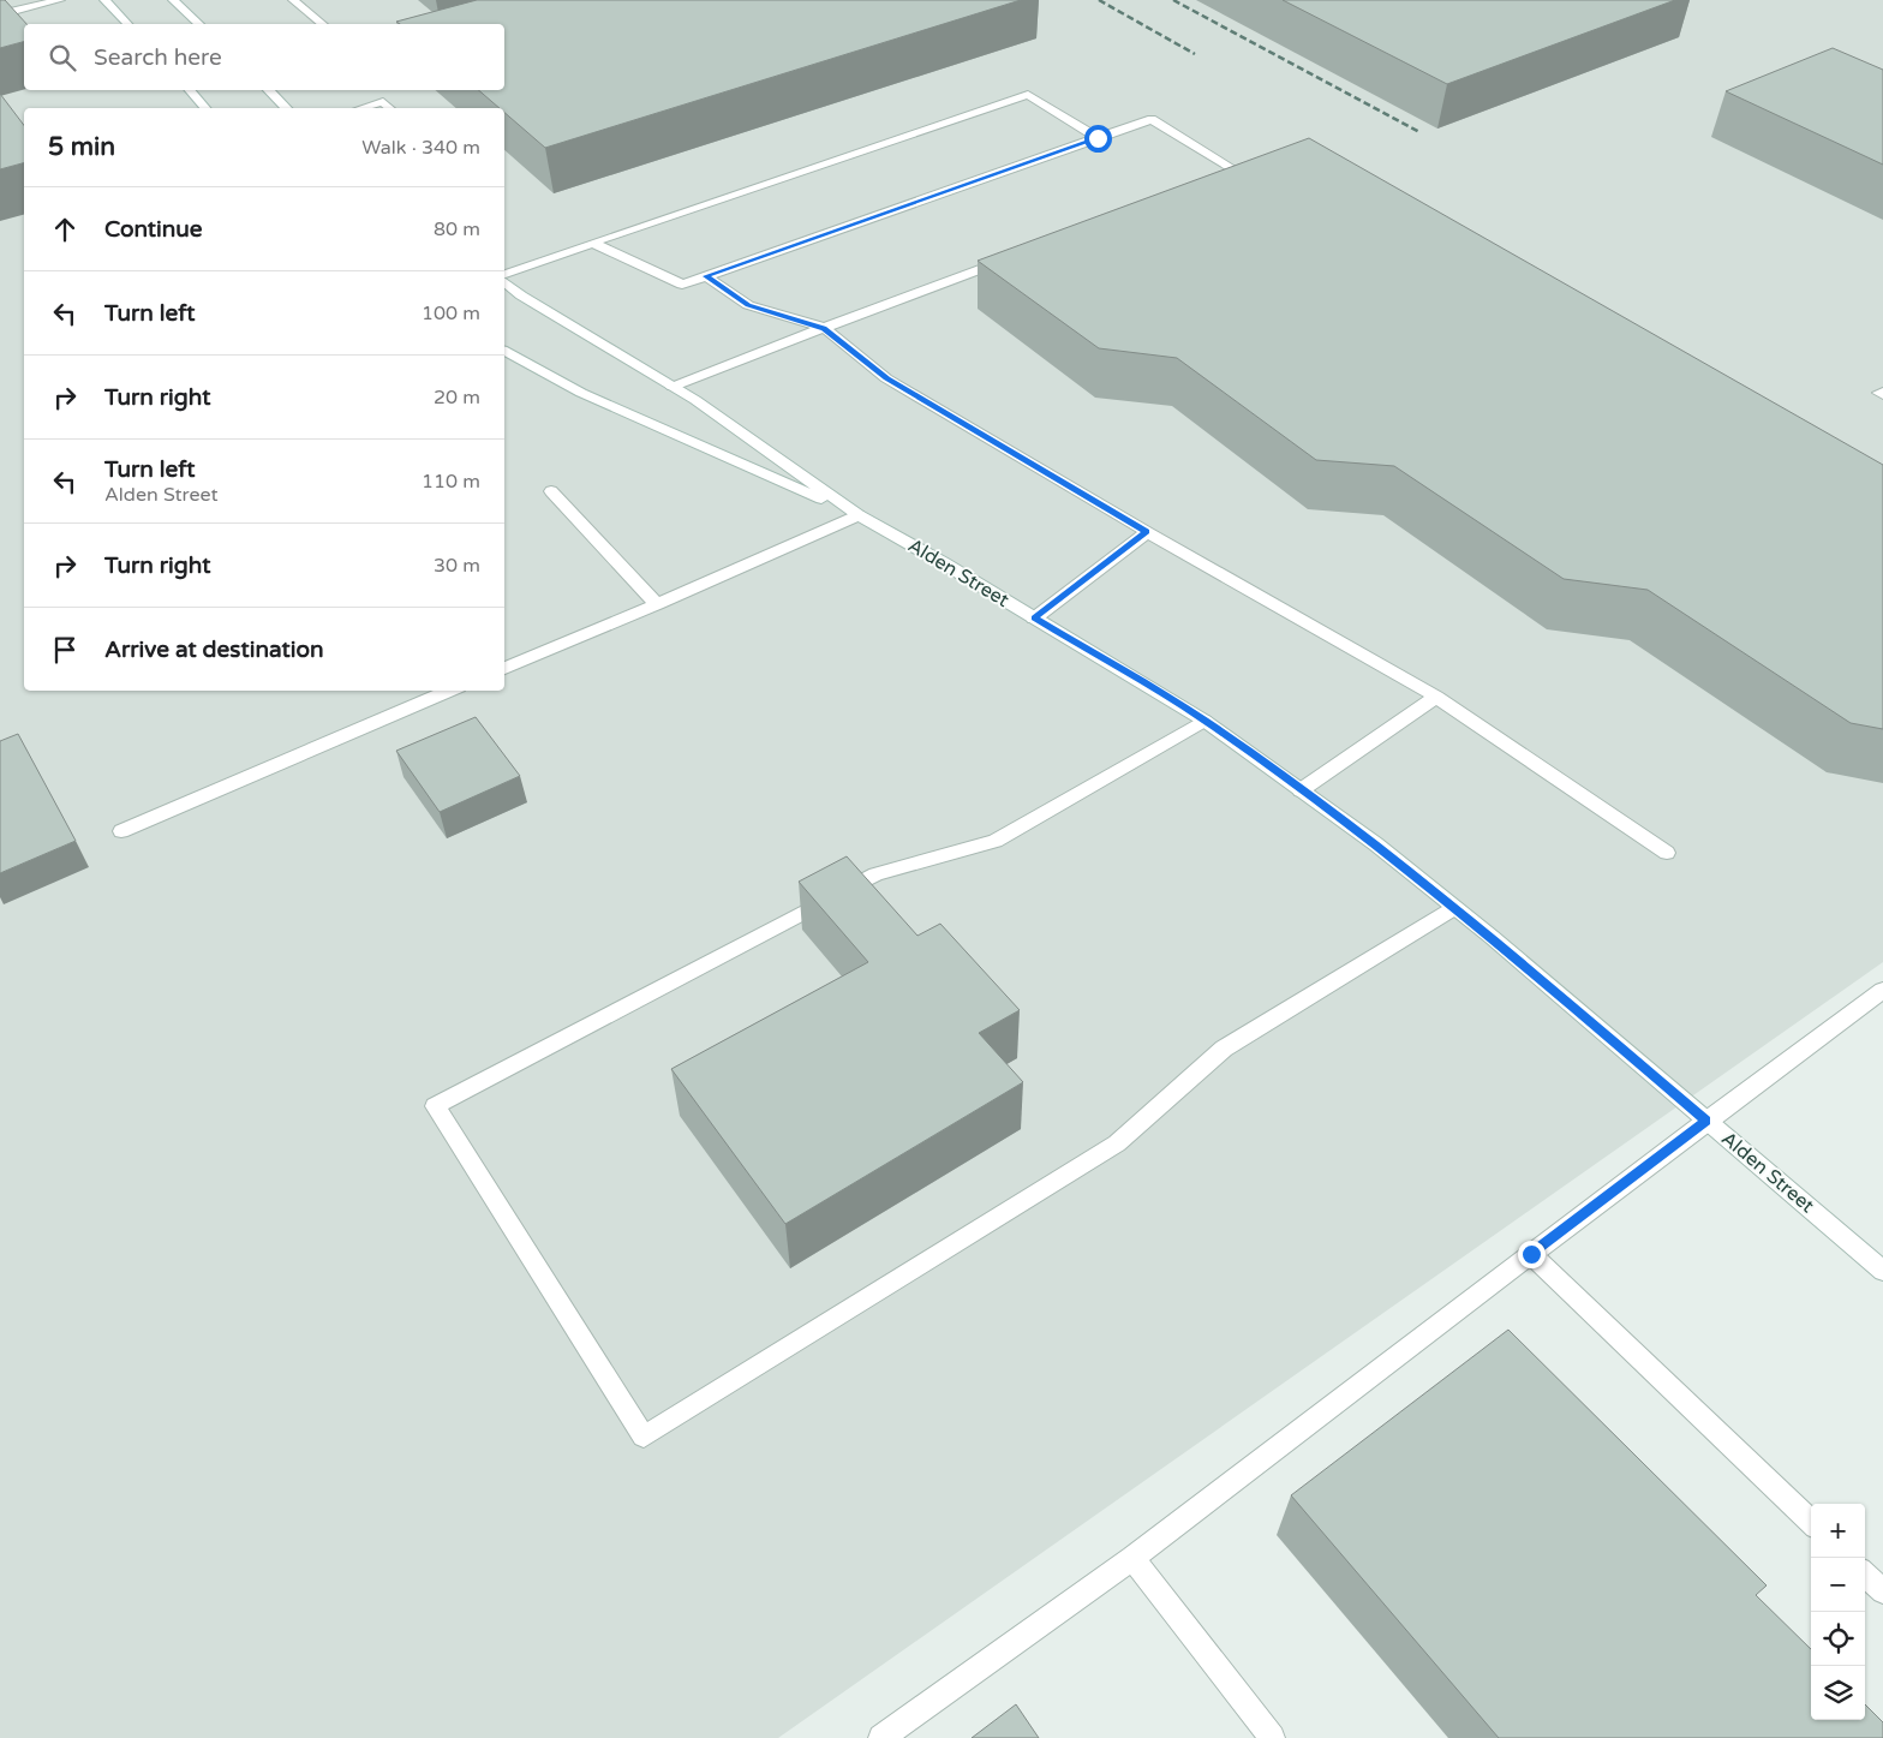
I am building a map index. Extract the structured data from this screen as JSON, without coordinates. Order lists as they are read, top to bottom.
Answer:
{
  "streets": {
    "street": ["Alden Street"]
  },
  "page": {
    "search": "Search here",
    "heading": ["5 min", "Walk · 340 m"],
    "list": [
      ["Continue", "80 m"],
      ["Turn left", "100 m"],
      ["Turn right", "20 m"],
      ["Turn left", "Alden Street", "110 m"],
      ["Turn right", "30 m"],
      "Arrive at destination"
    ],
    "map_buttons": ["+", "−"]
  }
}
